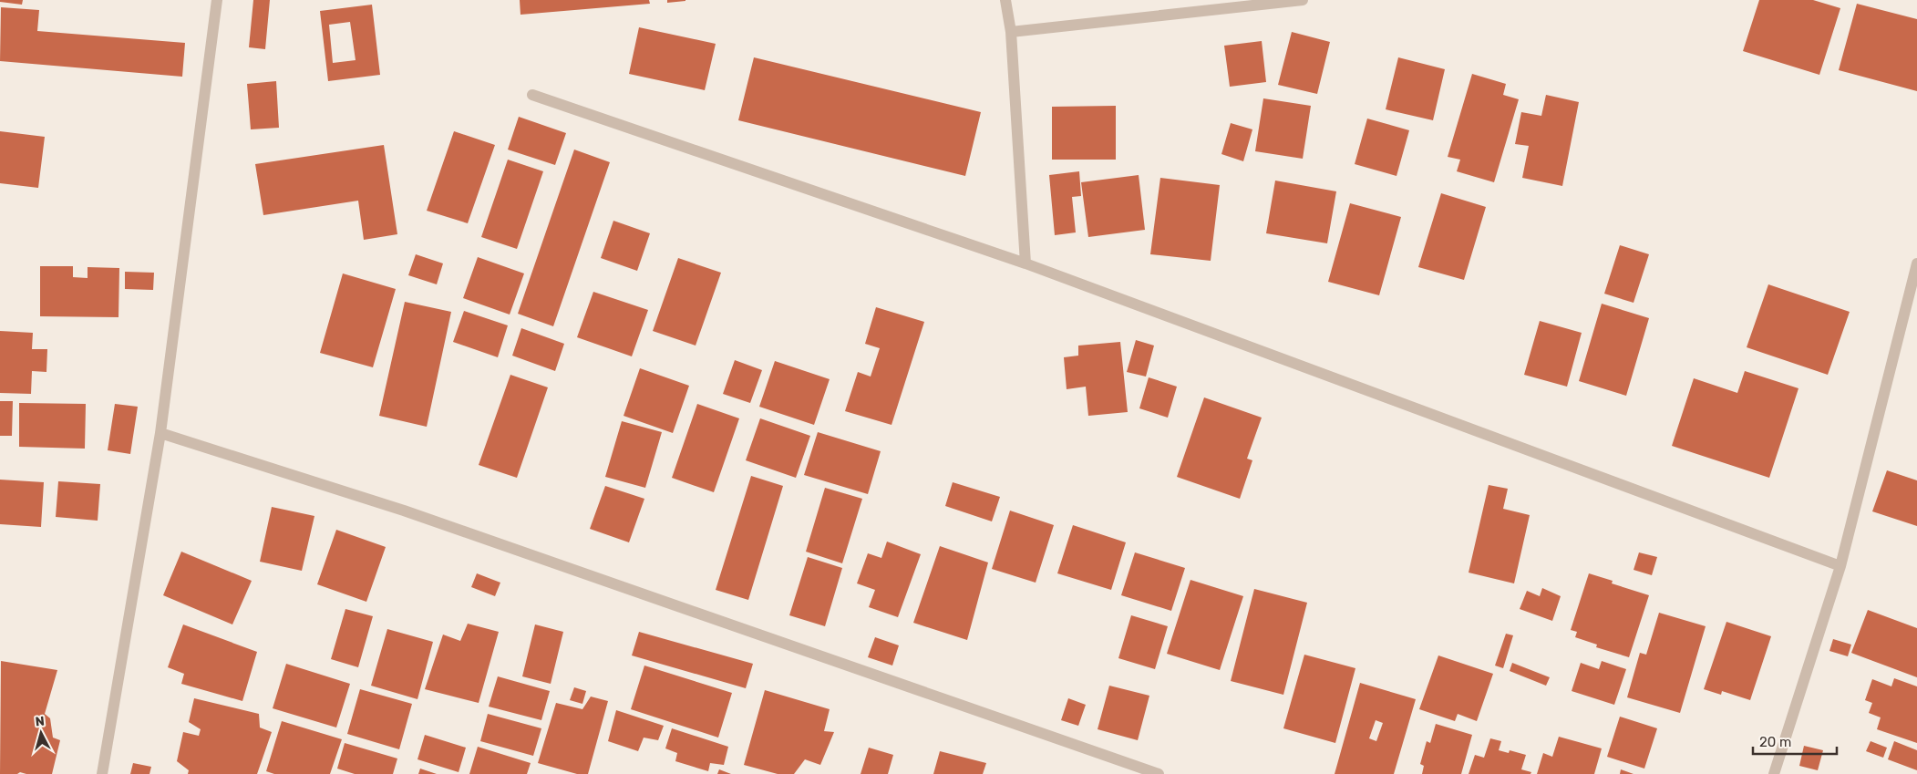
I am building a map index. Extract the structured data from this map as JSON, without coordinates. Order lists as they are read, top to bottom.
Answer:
{
  "scale_bar": "20 m",
  "north": "top"
}
